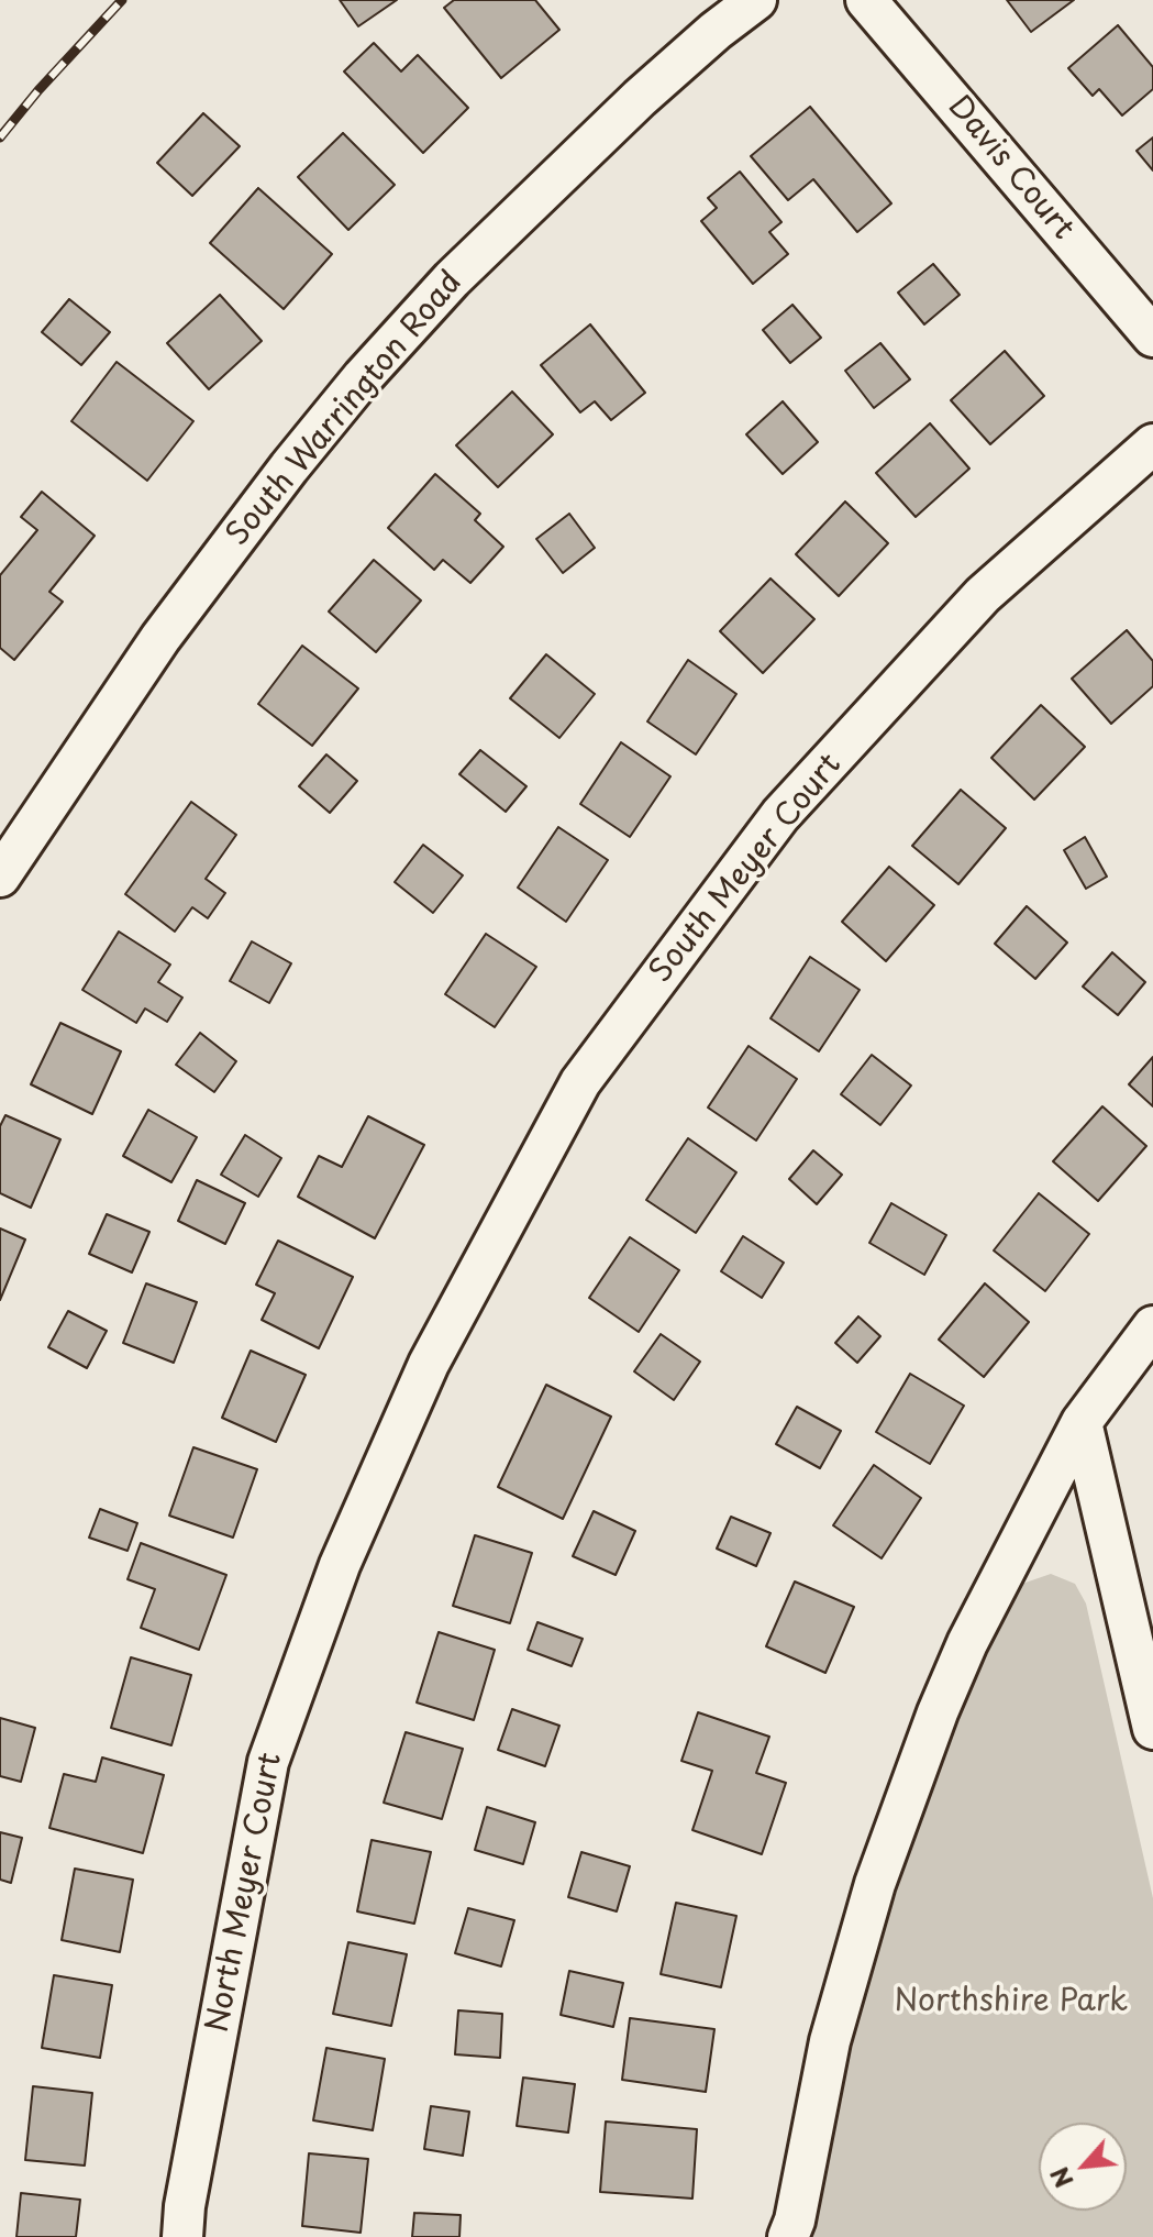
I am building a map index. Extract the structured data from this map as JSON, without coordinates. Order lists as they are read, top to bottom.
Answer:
{
  "streets": {
    "street": [
      "Davis Court",
      "South Warrington Road",
      "South Meyer Court",
      "North Meyer Court"
    ]
  },
  "crossings": [
    ["South Meyer Court", "North Meyer Court"]
  ],
  "parks": ["Northshire Park"],
  "north": "bottom left"
}
